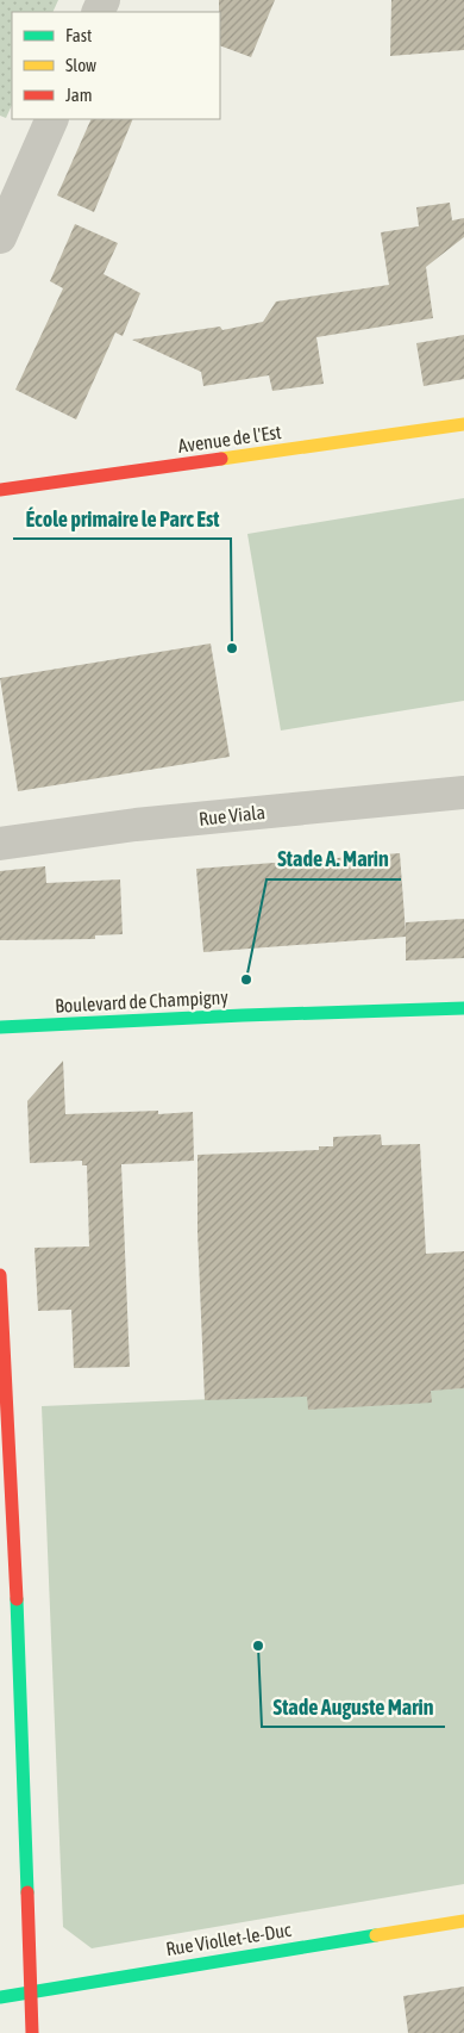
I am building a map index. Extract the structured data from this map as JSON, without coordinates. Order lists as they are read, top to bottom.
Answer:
{
  "streets": {
    "street": [
      "Avenue de l'Est",
      "Rue Viala",
      "Boulevard de Champigny",
      "Rue Viollet-le-Duc"
    ]
  },
  "places": ["École primaire le Parc Est", "Stade A. Marin", "Stade Auguste Marin"],
  "legend": ["Fast", "Slow", "Jam"]
}
